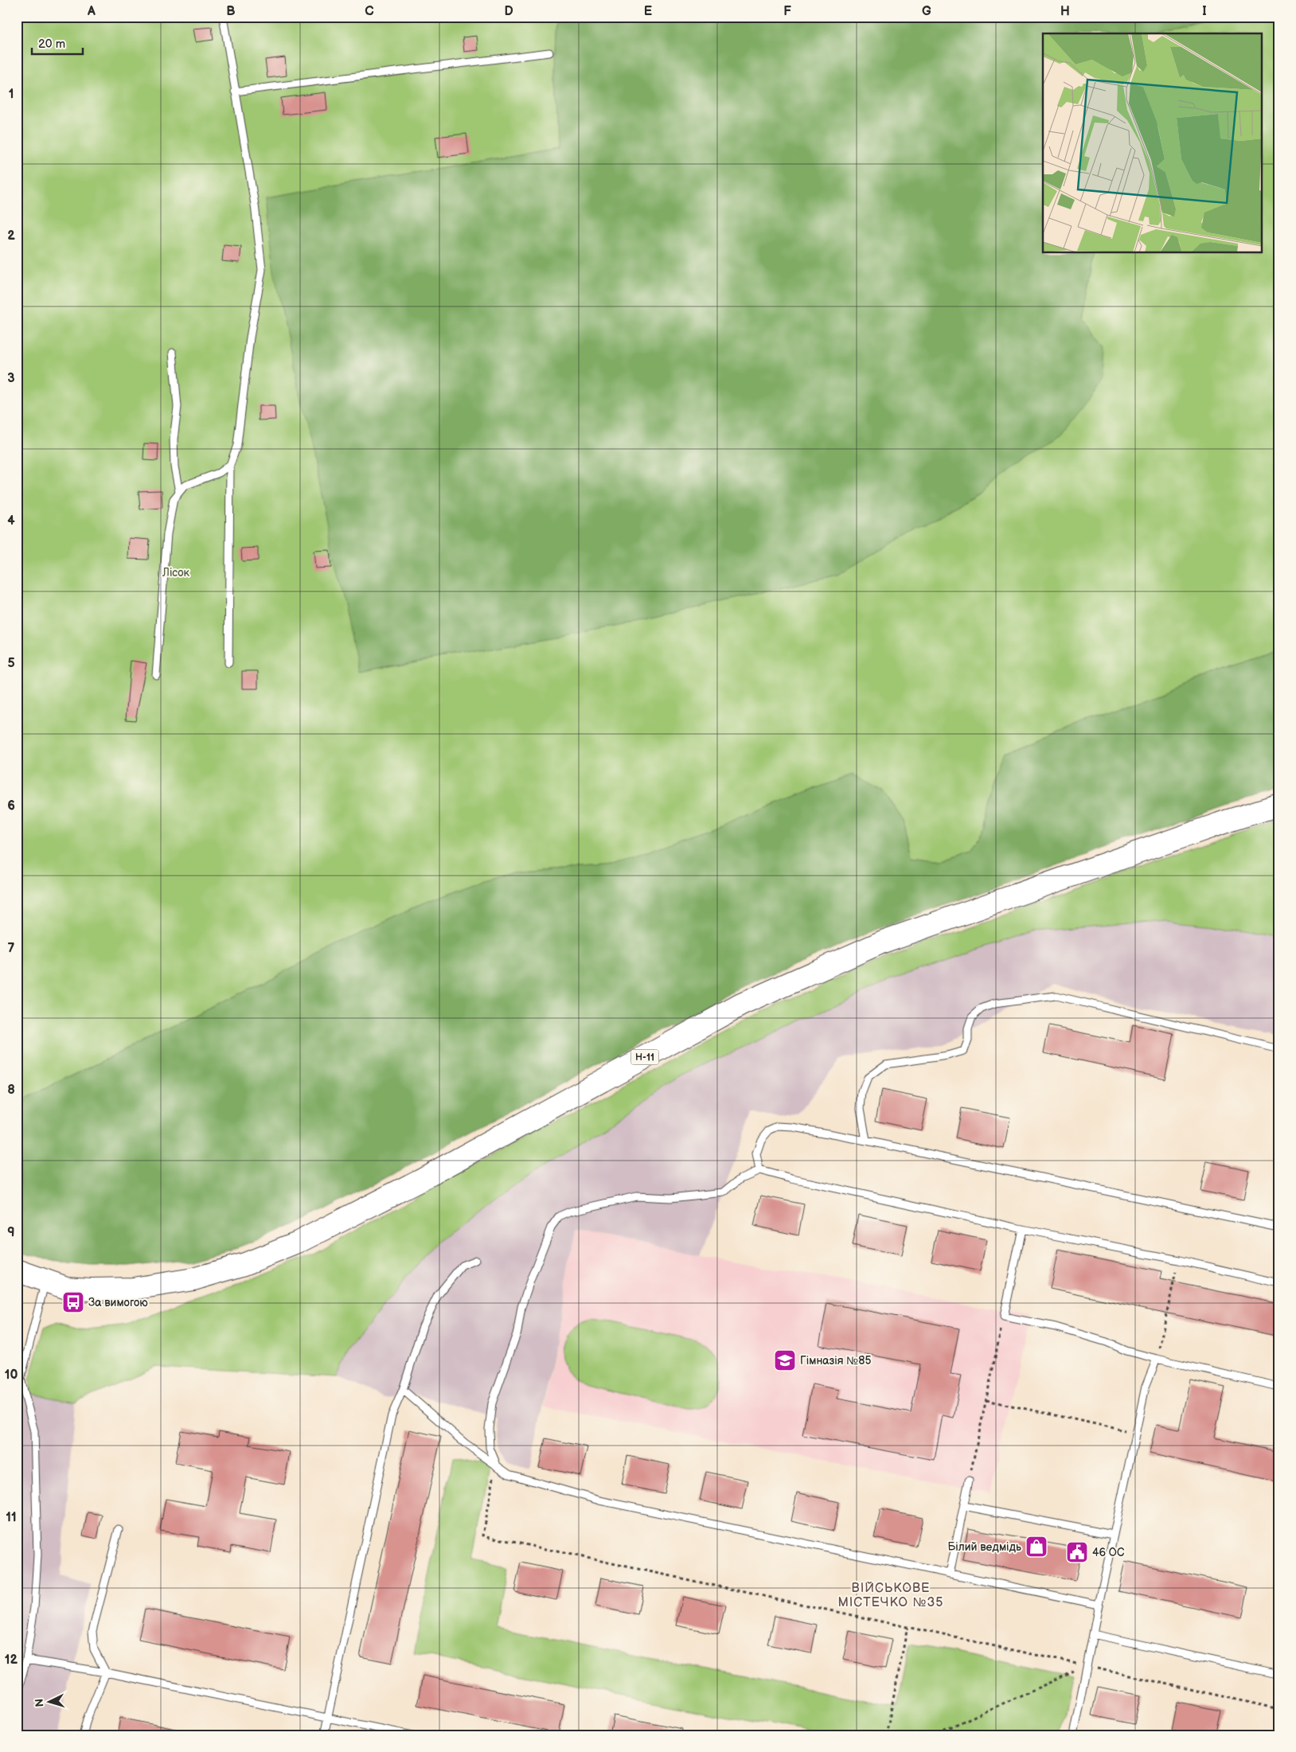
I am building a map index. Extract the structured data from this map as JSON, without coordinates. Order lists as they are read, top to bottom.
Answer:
{
  "streets": {
    "main road": ["Н-11"]
  },
  "districts": ["ВІЙСЬКОВЕ МІСТЕЧКО №35"],
  "parks": ["Лісок"],
  "places": {
    "bus stop": ["За вимогою"],
    "school or university": ["Гімназія №85"],
    "shop": ["Білий ведмідь"],
    "public building": ["46 ОС"]
  },
  "scale_bar": "20 m",
  "north": "left",
  "grid": {
    "columns": [
      "A",
      "B",
      "C",
      "D",
      "E",
      "F",
      "G",
      "H",
      "I"
    ],
    "rows": [
      "1",
      "2",
      "3",
      "4",
      "5",
      "6",
      "7",
      "8",
      "9",
      "10",
      "11",
      "12"
    ]
  }
}
